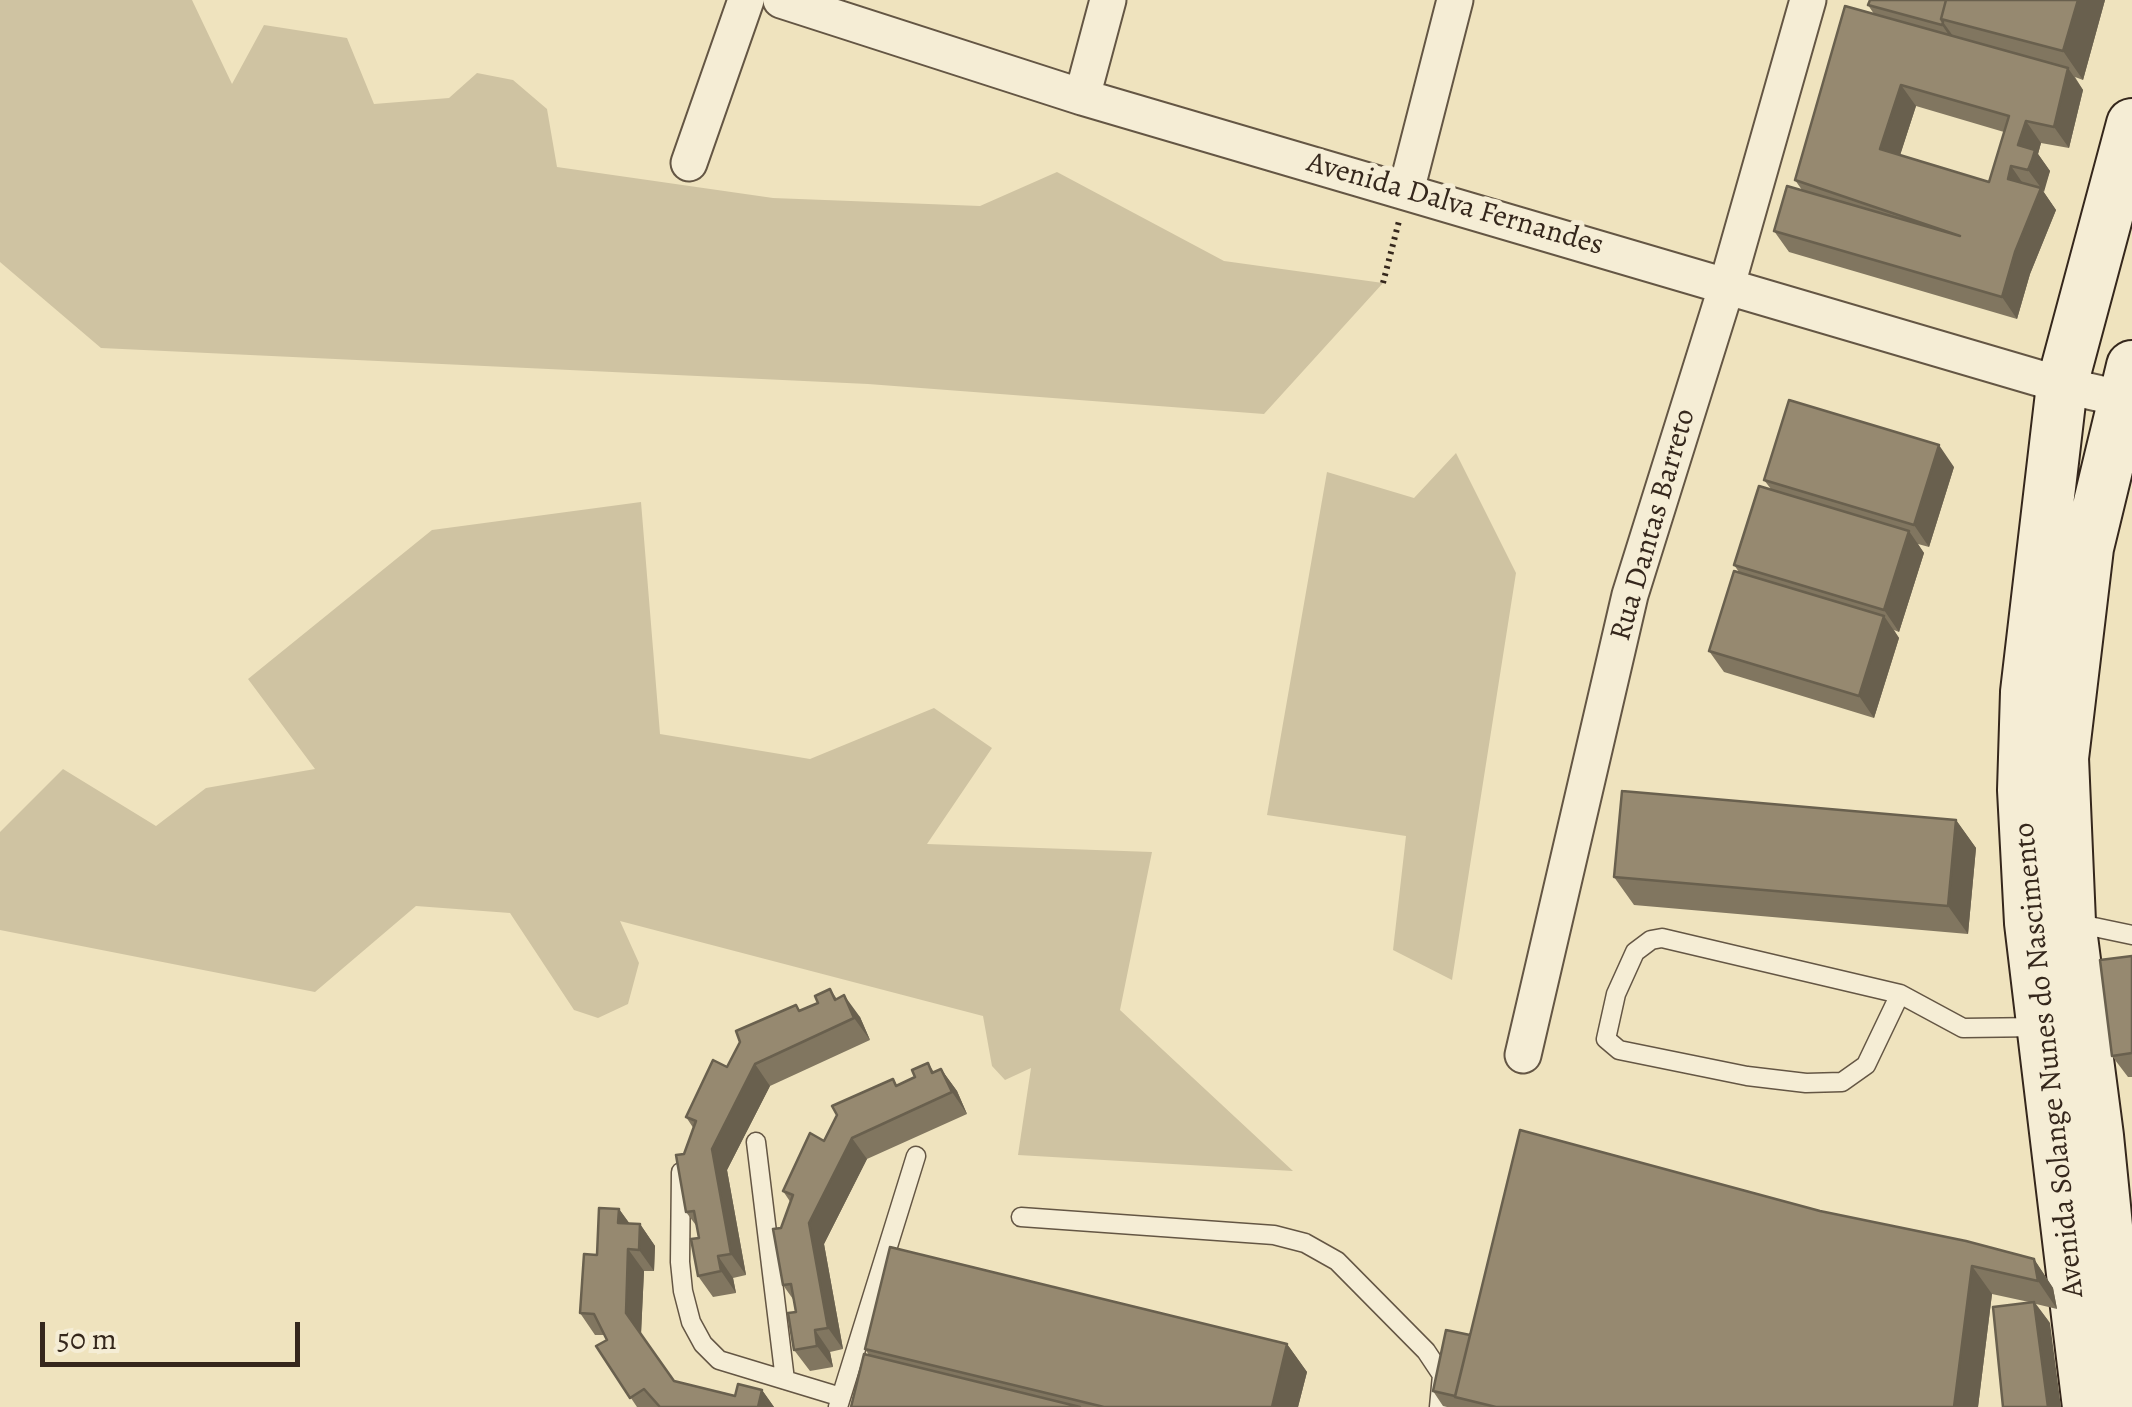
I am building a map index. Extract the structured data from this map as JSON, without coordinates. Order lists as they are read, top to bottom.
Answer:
{
  "streets": {
    "main road": ["Avenida Solange Nunes do Nascimento"],
    "street": ["Avenida Dalva Fernandes", "Rua Dantas Barreto"]
  },
  "crossings": [
    ["Avenida Dalva Fernandes", "Rua Dantas Barreto"],
    ["Avenida Dalva Fernandes", "Avenida Solange Nunes do Nascimento"]
  ],
  "scale_bar": "50 m"
}
